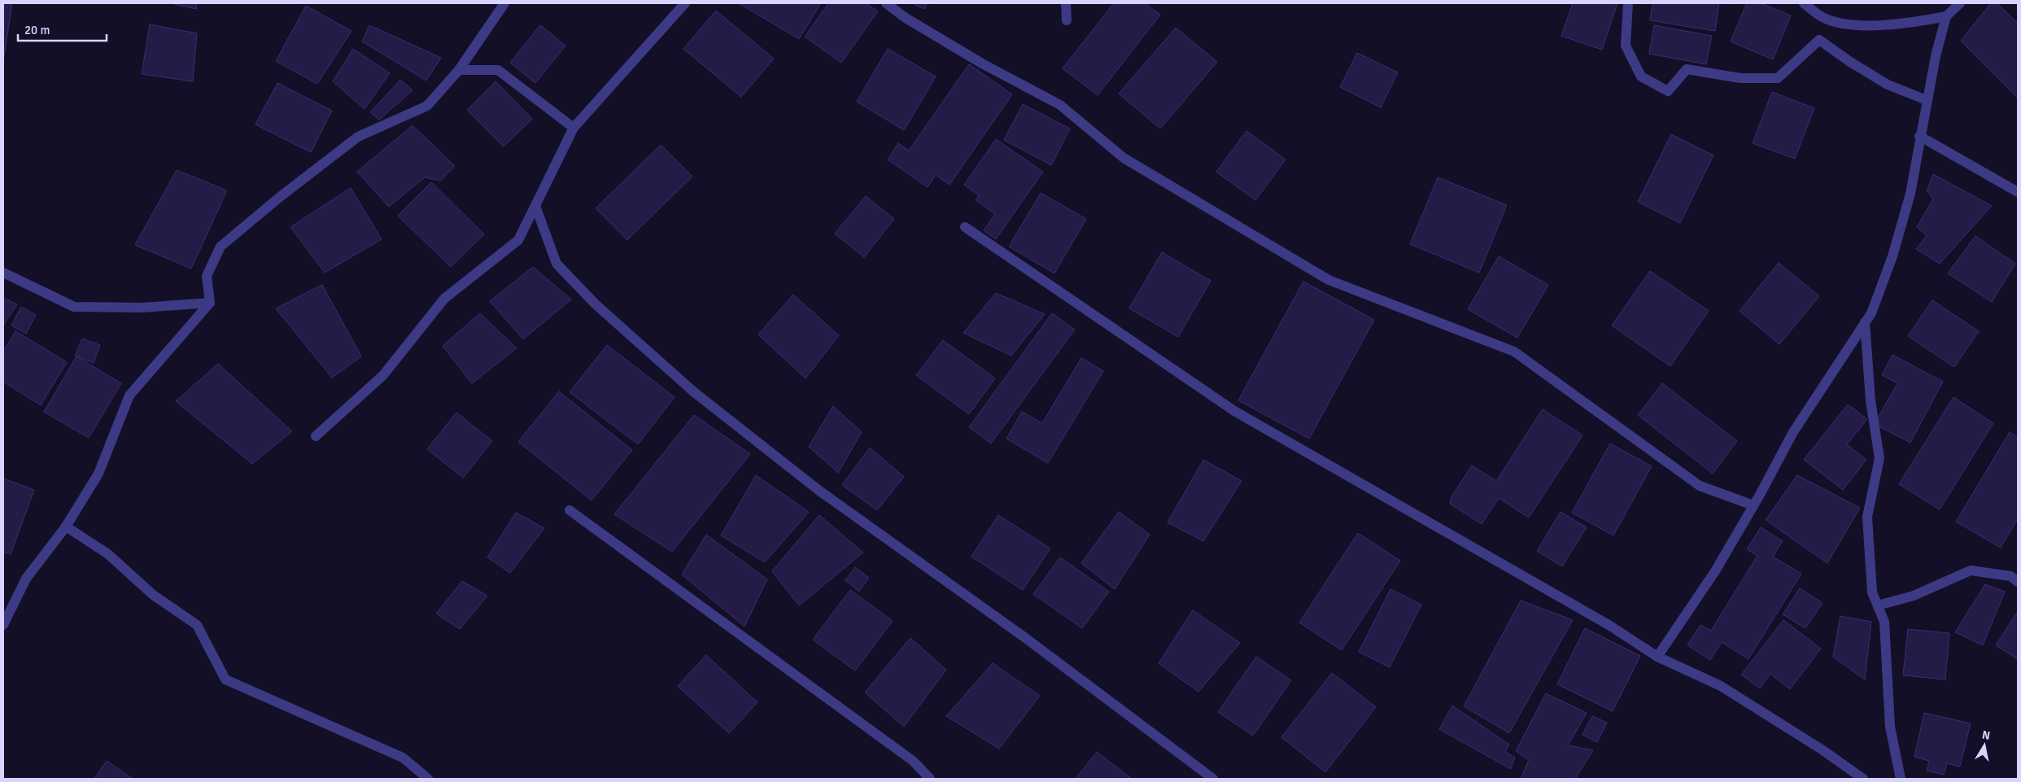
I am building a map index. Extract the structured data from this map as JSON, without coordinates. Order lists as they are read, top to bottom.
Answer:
{
  "scale_bar": "20 m",
  "north": "top"
}
